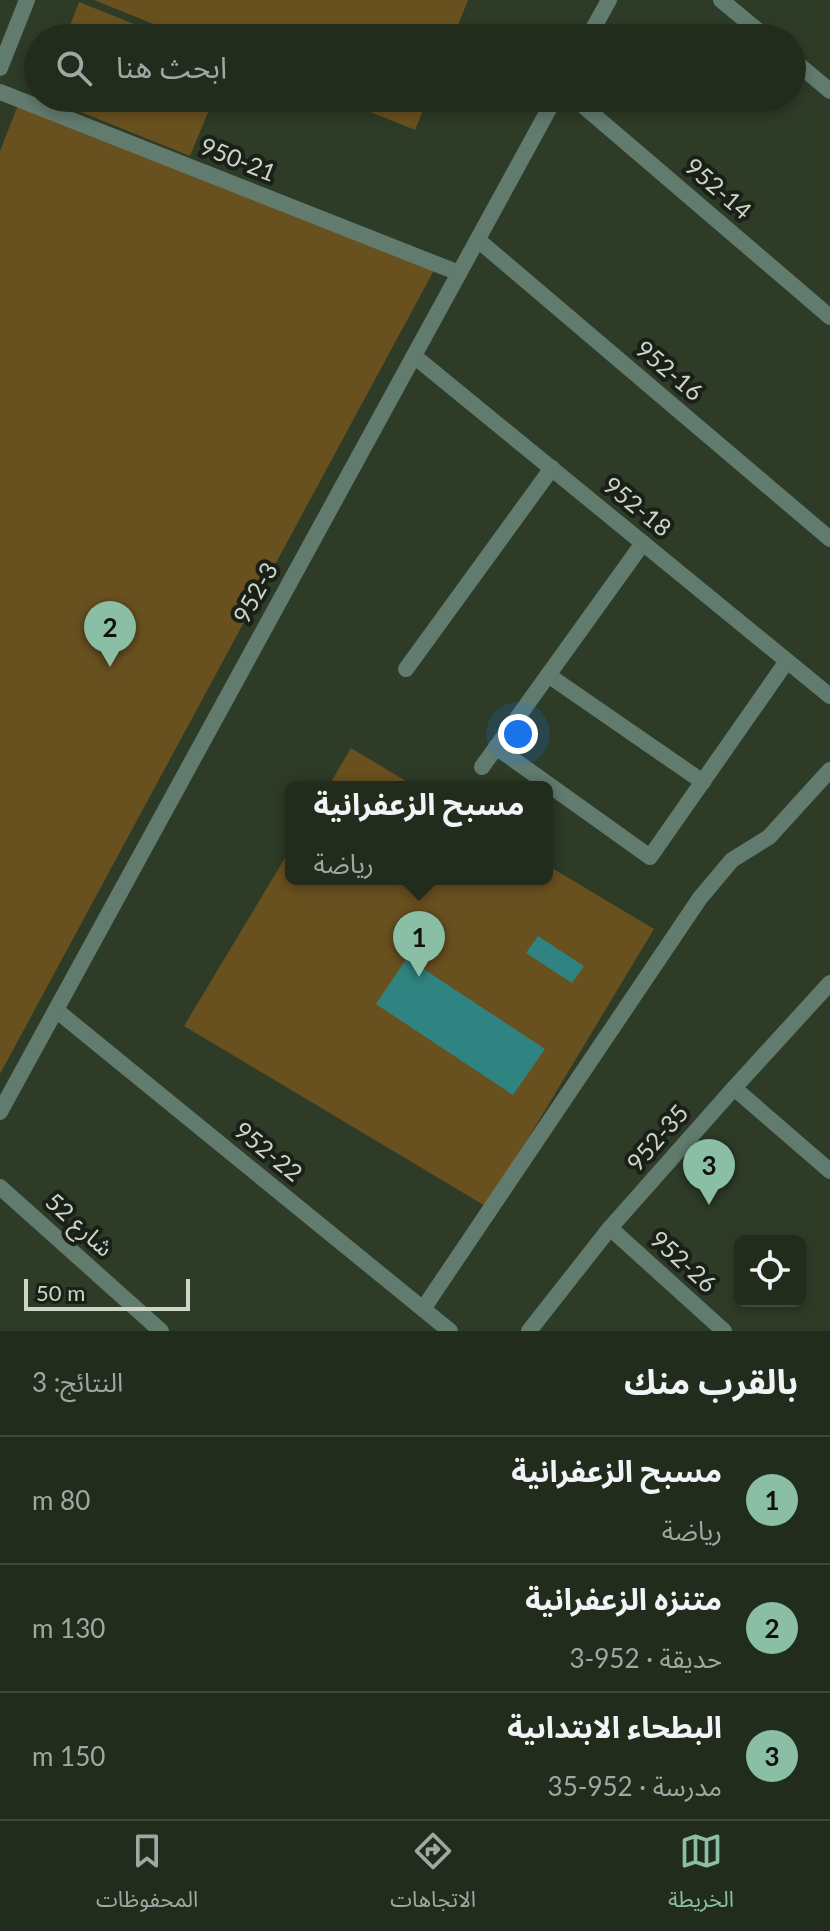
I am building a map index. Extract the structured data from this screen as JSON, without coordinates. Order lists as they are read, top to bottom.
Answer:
{
  "streets": {
    "street": [
      "950-21",
      "952-14",
      "952-16",
      "952-18",
      "952-3",
      "952-35",
      "952-22",
      "شارع 52",
      "952-26"
    ]
  },
  "crossings": [
    ["950-21", "952-3"],
    ["952-16", "952-3"],
    ["952-18", "952-3"],
    ["952-3", "952-22"],
    ["952-35", "952-26"]
  ],
  "scale_bar": "50 m",
  "page": {
    "search": "ابحث هنا",
    "pins": ["2", "1", "3"],
    "popup": ["مسبح الزعفرانية", "رياضة"],
    "scale": "50 m",
    "heading": ["بالقرب منك", "النتائج: 3"],
    "list": [
      {
        "mark": "1",
        "name": "مسبح الزعفرانية",
        "note": "رياضة",
        "value": "80 m"
      },
      {
        "mark": "2",
        "name": "متنزه الزعفرانية",
        "note": "حديقة · 952-3",
        "value": "130 m"
      },
      {
        "mark": "3",
        "name": "البطحاء الابتداىية",
        "note": "مدرسة · 952-35",
        "value": "150 m"
      }
    ],
    "nav": ["الخريطة", "الاتجاهات", "المحفوظات"]
  }
}
